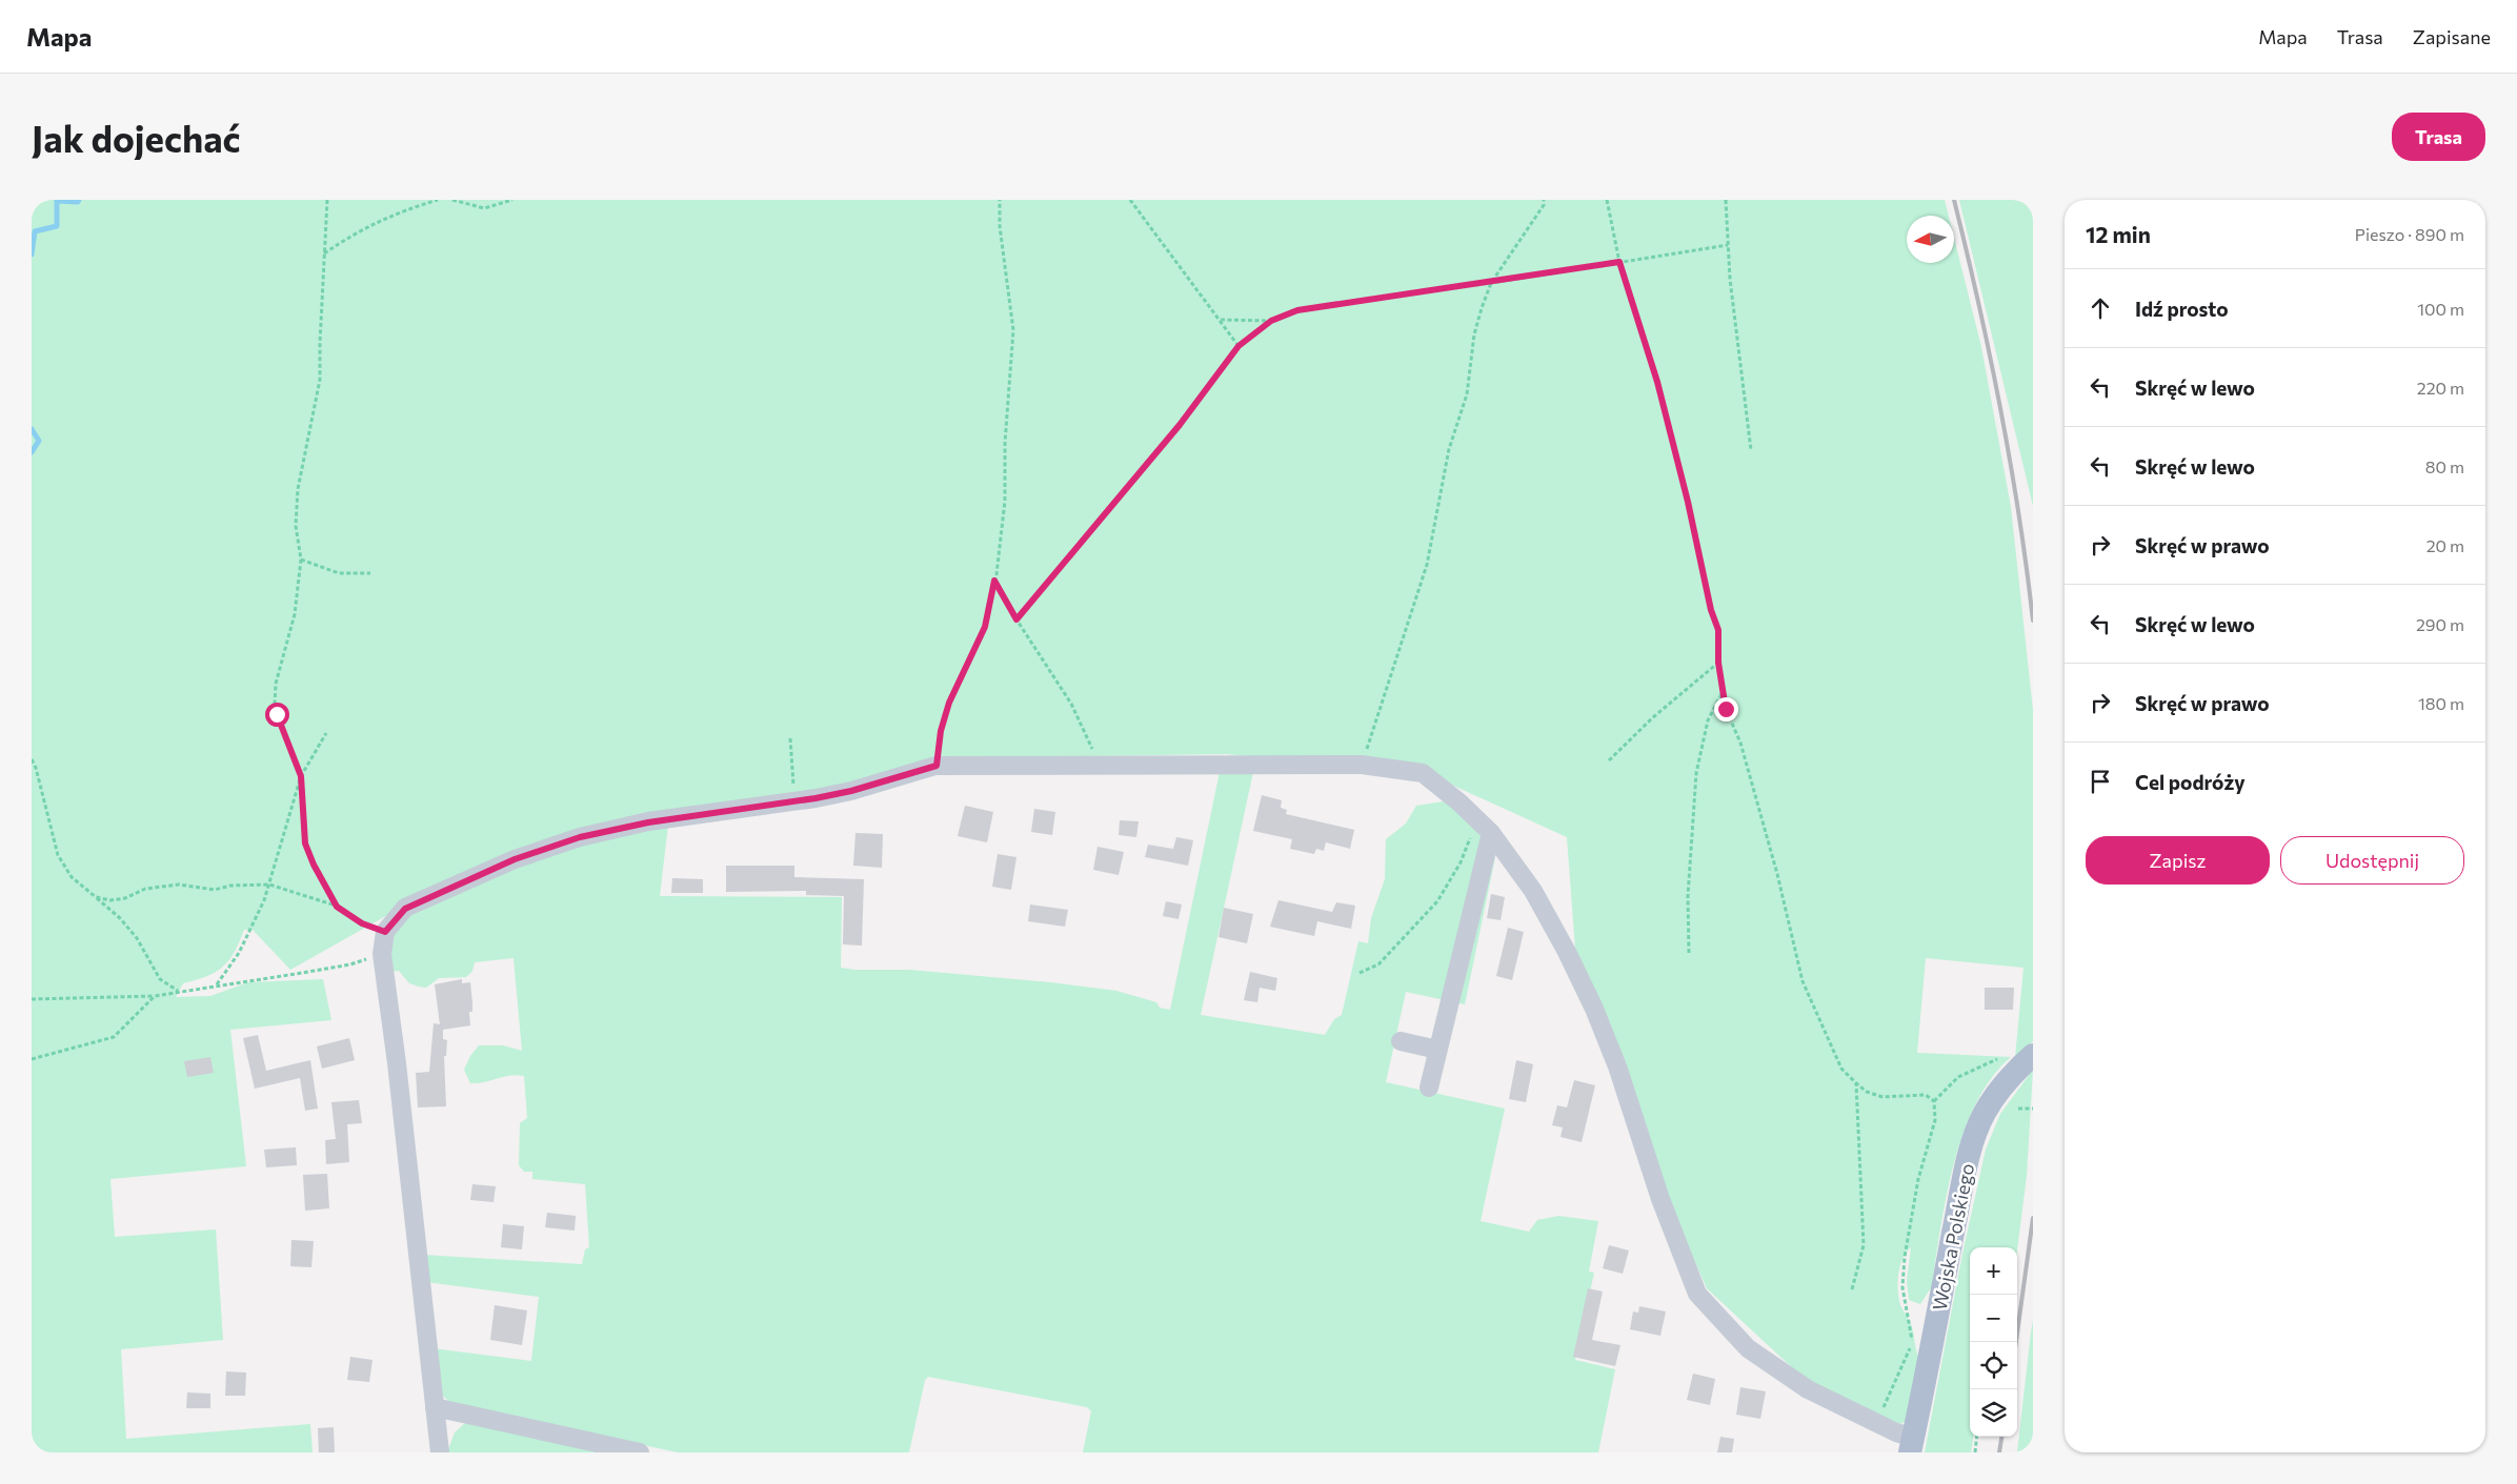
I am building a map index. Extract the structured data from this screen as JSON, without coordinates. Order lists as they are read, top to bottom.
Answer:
{
  "streets": {
    "main road": ["Wojska Polskiego"]
  },
  "north": "left",
  "page": {
    "header": "Mapa",
    "nav": ["Mapa", "Trasa", "Zapisane"],
    "buttons": [
      "Trasa",
      ["Zapisz", "Udostępnij"]
    ],
    "title": "Jak dojechać",
    "heading": ["12 min", "Pieszo · 890 m"],
    "list": [
      ["Idź prosto", "100 m"],
      ["Skręć w lewo", "220 m"],
      ["Skręć w lewo", "80 m"],
      ["Skręć w prawo", "20 m"],
      ["Skręć w lewo", "290 m"],
      ["Skręć w prawo", "180 m"],
      "Cel podróży"
    ],
    "map_buttons": ["+", "−"]
  }
}
